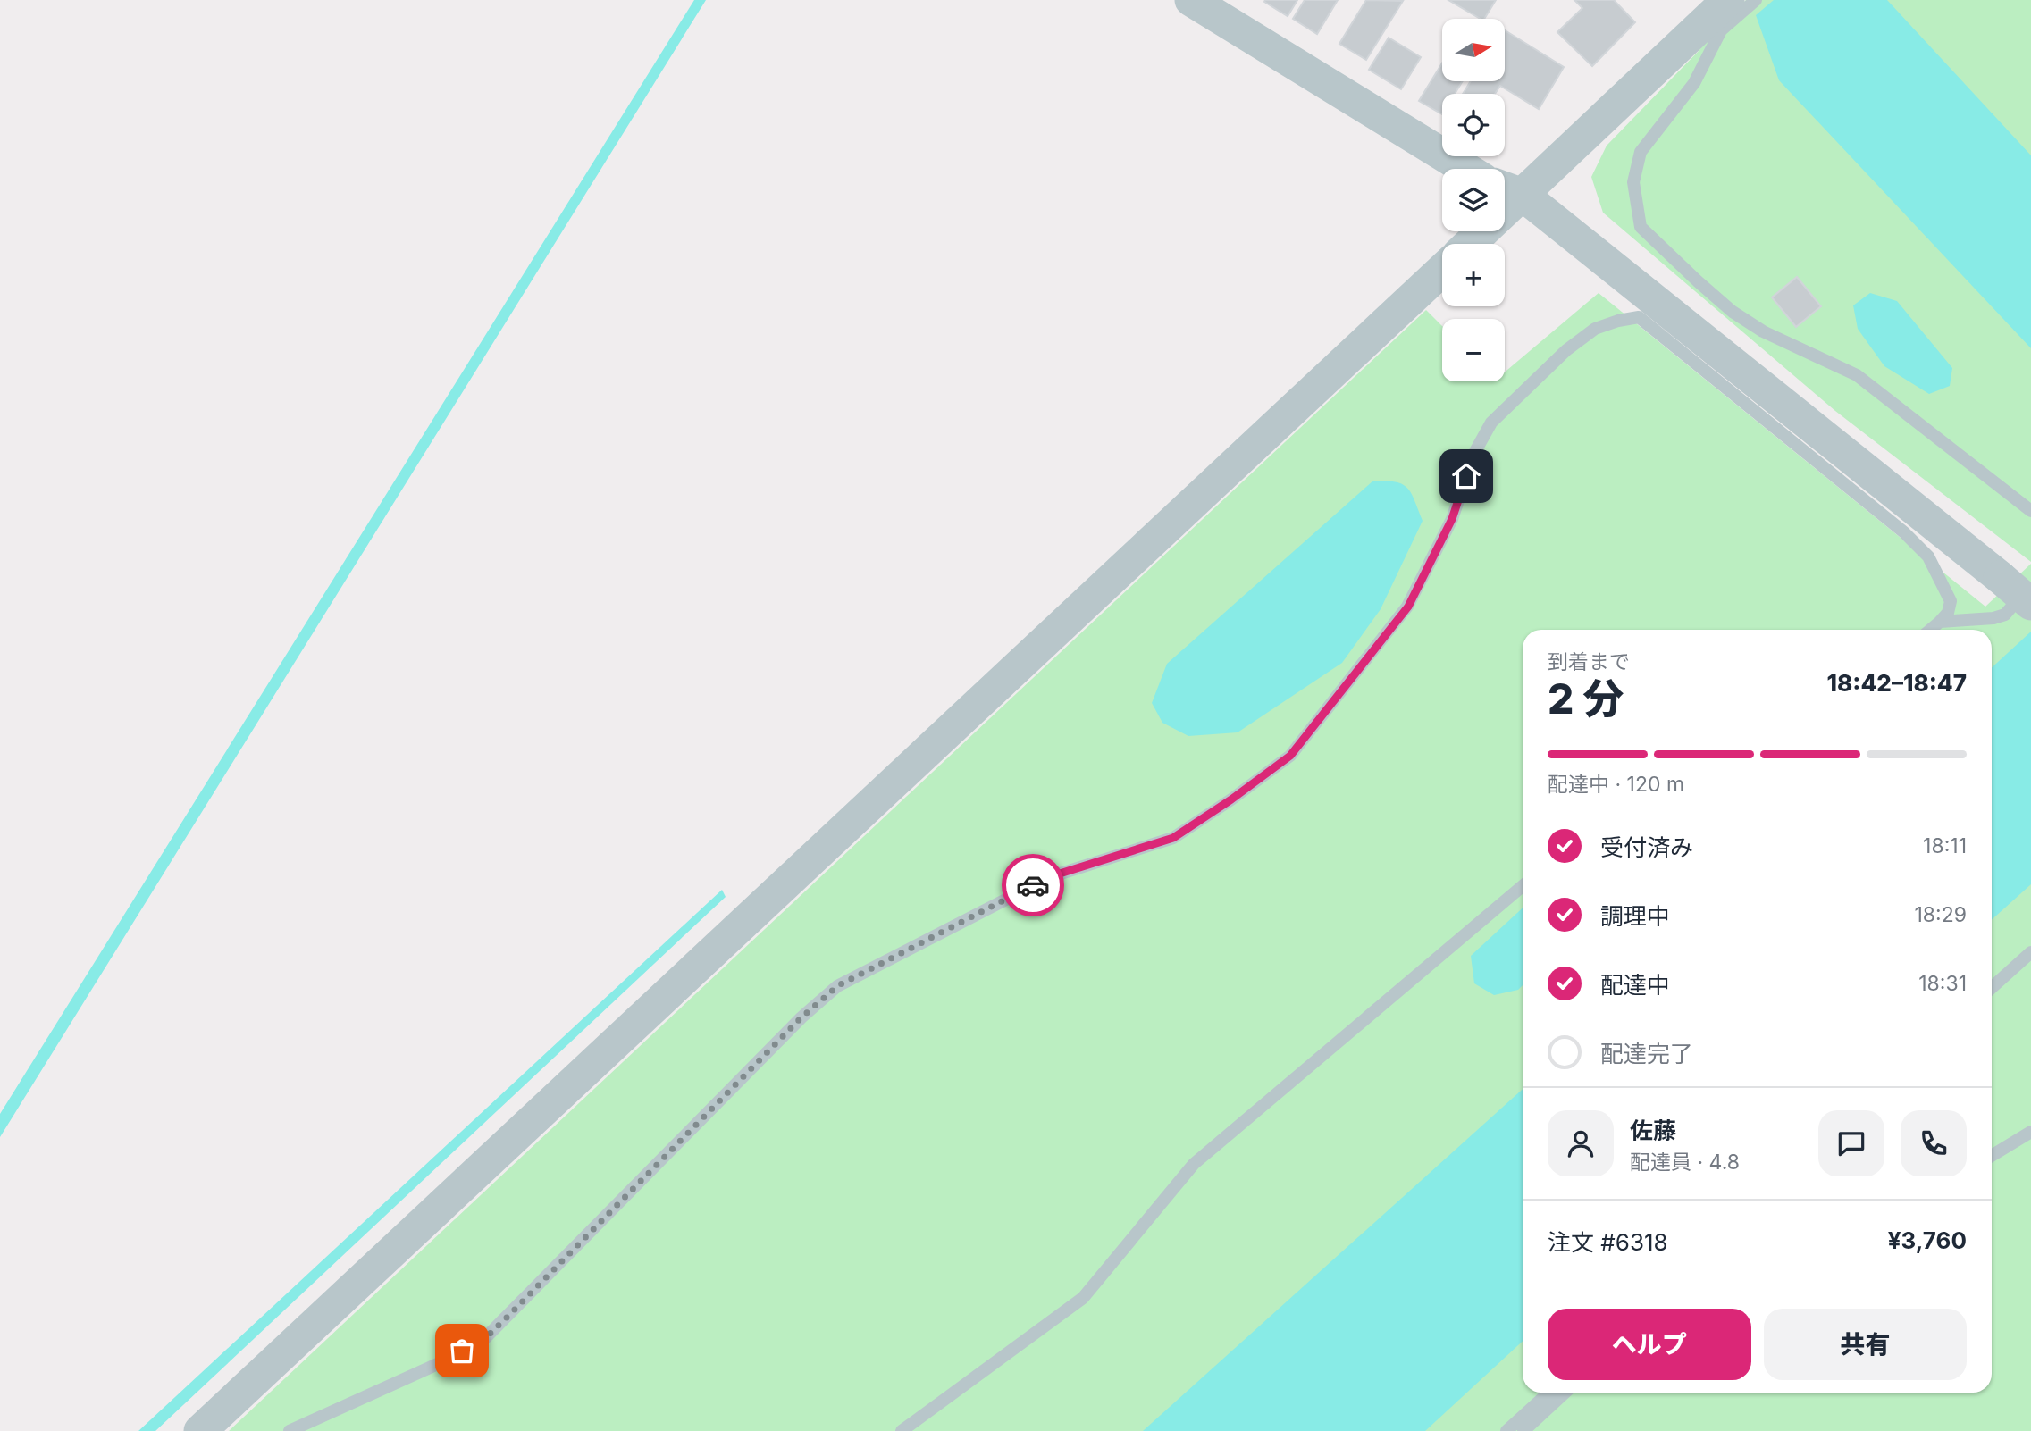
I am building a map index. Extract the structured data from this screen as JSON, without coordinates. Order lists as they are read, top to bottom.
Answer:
{
  "north": "right",
  "page": {
    "map_buttons": ["+", "−"],
    "heading": ["2 分", "到着まで", "18:42–18:47"],
    "panel": [
      "佐藤",
      "配達員 · 4.8",
      "注文 #6318",
      "¥3,760"
    ],
    "bar": "配達中 · 120 m",
    "list": [
      ["受付済み", "18:11"],
      ["調理中", "18:29"],
      ["配達中", "18:31"],
      "配達完了"
    ],
    "buttons": ["ヘルプ", "共有"]
  }
}
